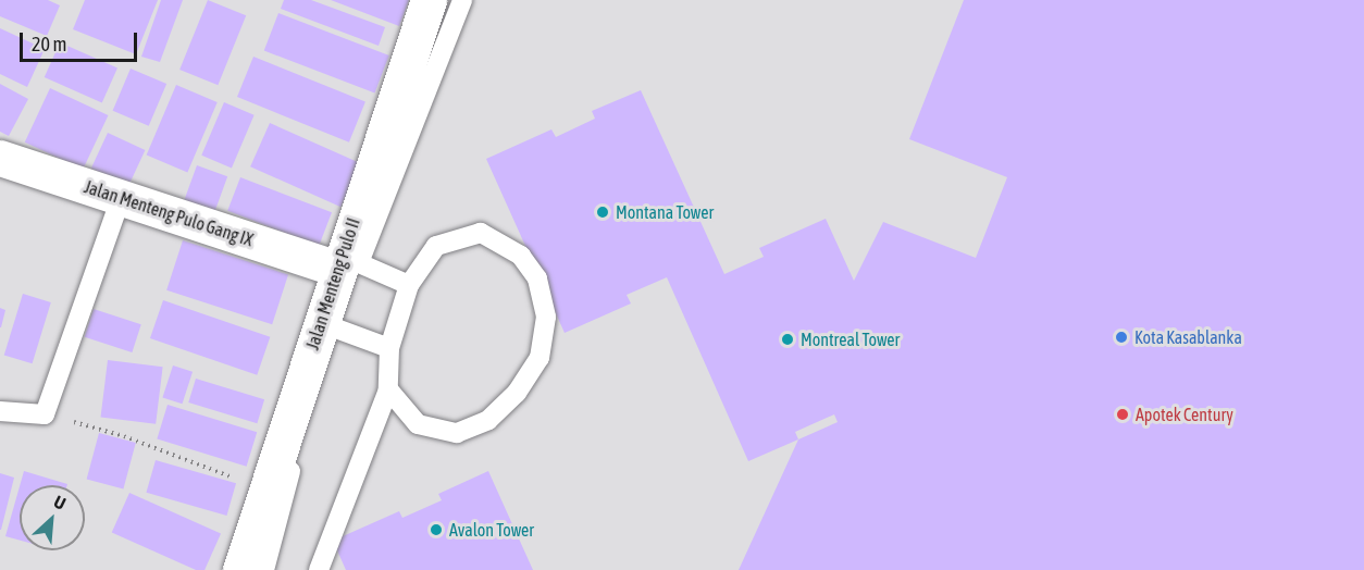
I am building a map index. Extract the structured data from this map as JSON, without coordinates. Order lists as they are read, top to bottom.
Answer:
{
  "streets": {
    "street": ["Jalan Menteng Pulo Gang IX", "Jalan Menteng Pulo II"]
  },
  "crossings": [
    ["Jalan Menteng Pulo Gang IX", "Jalan Menteng Pulo II"]
  ],
  "places": [
    "Montana Tower",
    "Kota Kasablanka",
    "Montreal Tower",
    "Apotek Century",
    "Avalon Tower"
  ],
  "scale_bar": "20 m",
  "north": "top right"
}
